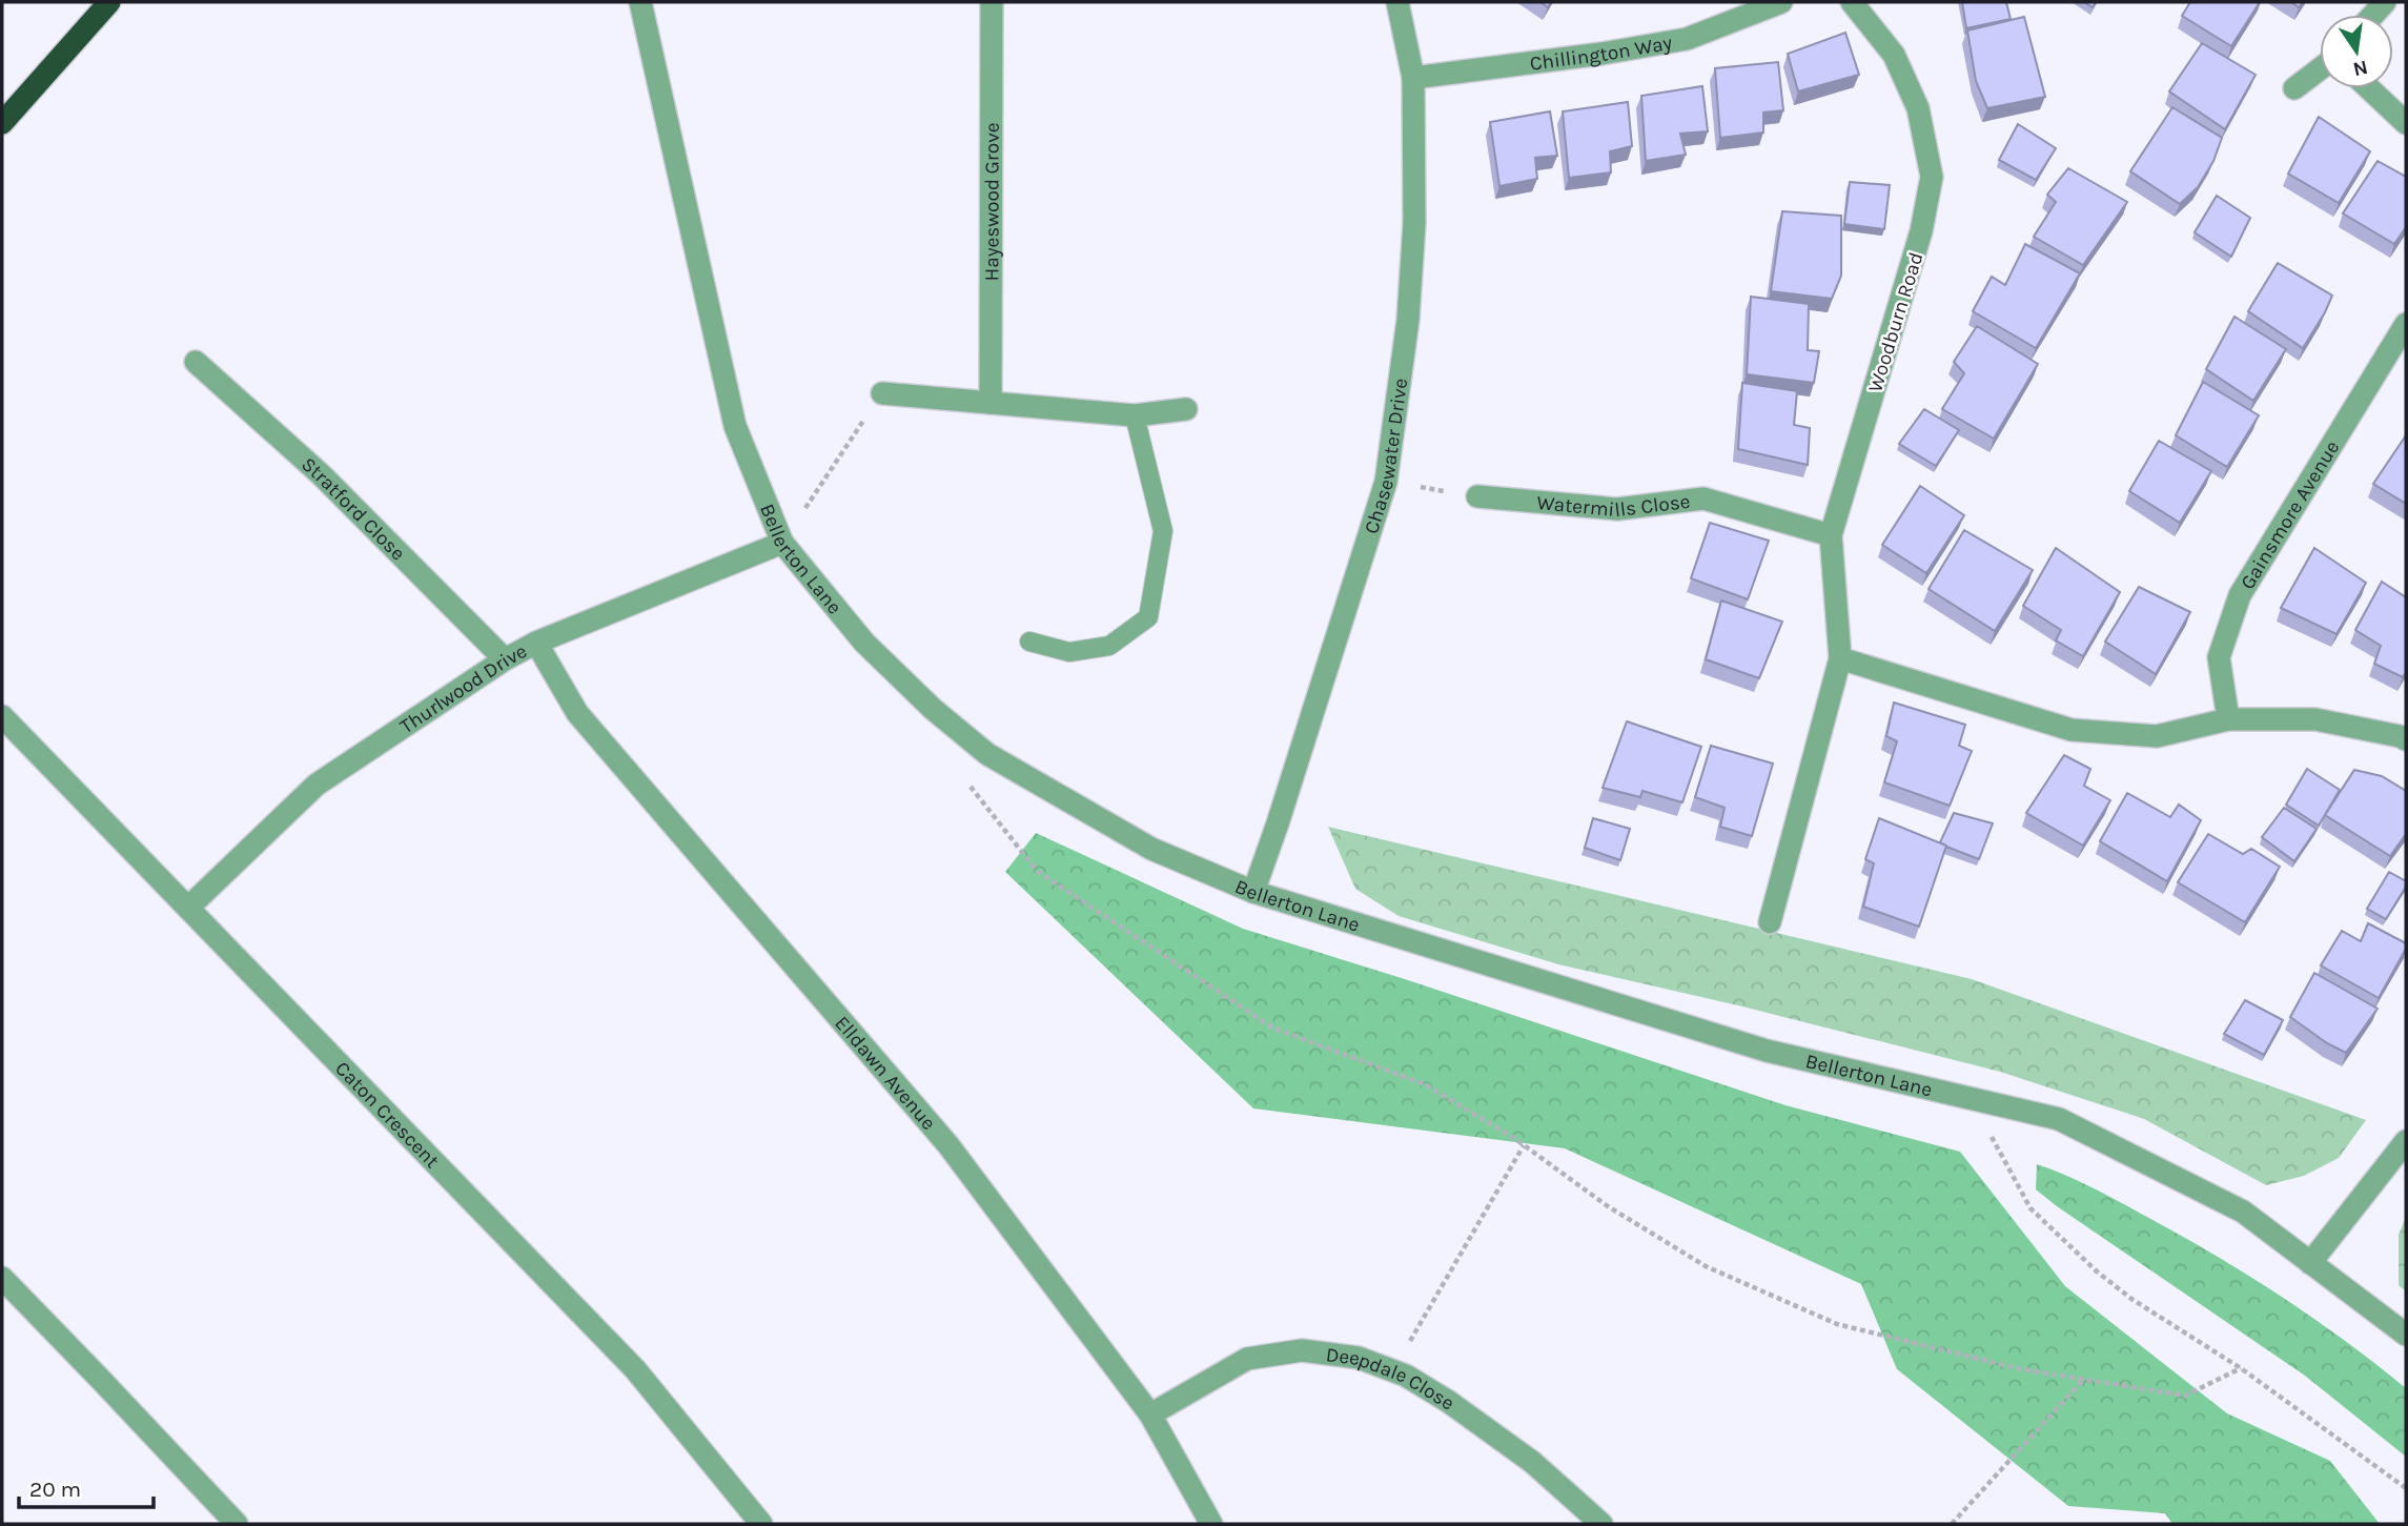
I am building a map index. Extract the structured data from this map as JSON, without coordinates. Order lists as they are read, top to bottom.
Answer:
{
  "streets": {
    "street": [
      "Chillington Way",
      "Hayeswood Grove",
      "Woodburn Road",
      "Chasewater Drive",
      "Watermills Close",
      "Stratford Close",
      "Gainsmore Avenue",
      "Bellerton Lane",
      "Thurlwood Drive",
      "Elldawn Avenue",
      "Caton Crescent",
      "Deepdale Close"
    ]
  },
  "crossings": [
    ["Chillington Way", "Chasewater Drive"],
    ["Woodburn Road", "Watermills Close"],
    ["Chasewater Drive", "Bellerton Lane"],
    ["Stratford Close", "Thurlwood Drive"],
    ["Bellerton Lane", "Thurlwood Drive"],
    ["Thurlwood Drive", "Elldawn Avenue"],
    ["Thurlwood Drive", "Caton Crescent"],
    ["Elldawn Avenue", "Deepdale Close"]
  ],
  "scale_bar": "20 m",
  "north": "bottom"
}
